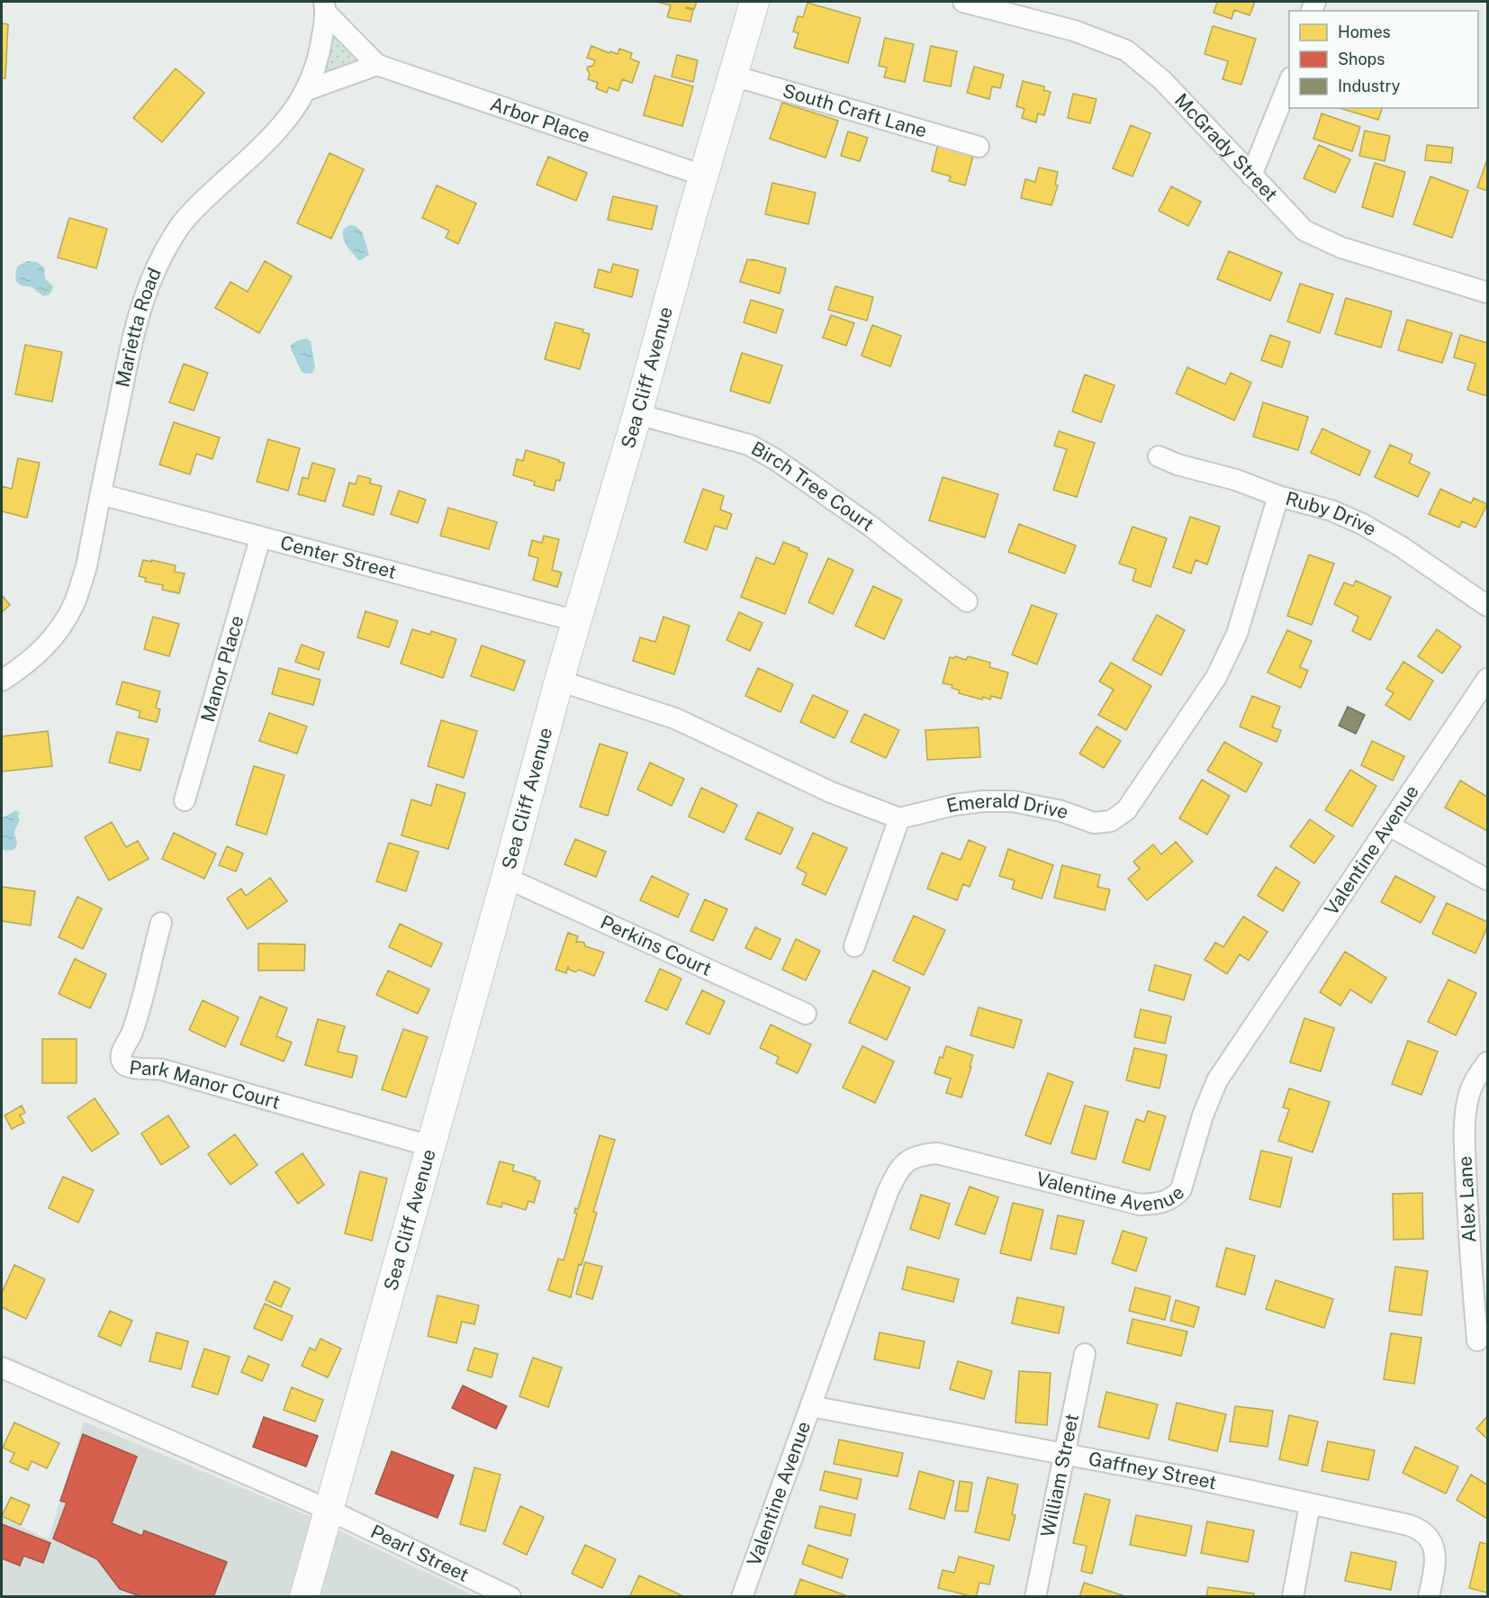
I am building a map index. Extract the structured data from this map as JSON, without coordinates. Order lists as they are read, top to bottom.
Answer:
{
  "streets": {
    "street": [
      "South Craft Lane",
      "Arbor Place",
      "McGrady Street",
      "Marietta Road",
      "Sea Cliff Avenue",
      "Birch Tree Court",
      "Ruby Drive",
      "Center Street",
      "Manor Place",
      "Emerald Drive",
      "Valentine Avenue",
      "Perkins Court",
      "Park Manor Court",
      "Alex Lane",
      "Gaffney Street",
      "William Street",
      "Pearl Street"
    ]
  },
  "crossings": [
    ["South Craft Lane", "Sea Cliff Avenue"],
    ["Arbor Place", "Marietta Road"],
    ["Arbor Place", "Sea Cliff Avenue"],
    ["Marietta Road", "Center Street"],
    ["Sea Cliff Avenue", "Birch Tree Court"],
    ["Sea Cliff Avenue", "Center Street"],
    ["Sea Cliff Avenue", "Perkins Court"],
    ["Sea Cliff Avenue", "Park Manor Court"],
    ["Sea Cliff Avenue", "Pearl Street"],
    ["Ruby Drive", "Emerald Drive"],
    ["Center Street", "Manor Place"],
    ["Valentine Avenue", "Gaffney Street"],
    ["Gaffney Street", "William Street"]
  ],
  "legend": ["Homes", "Shops", "Industry"]
}
